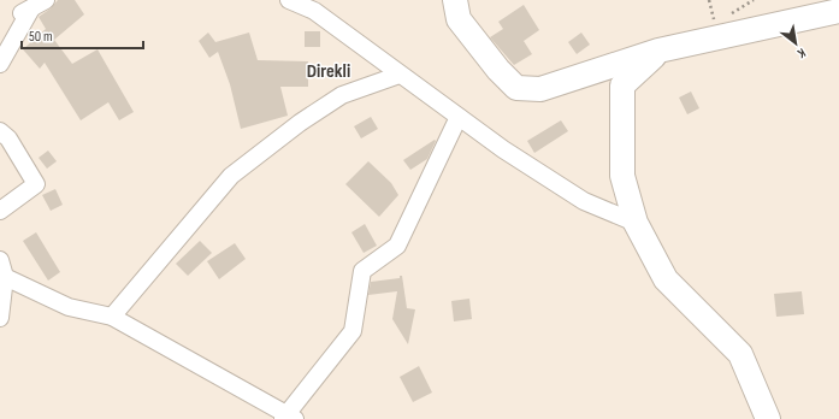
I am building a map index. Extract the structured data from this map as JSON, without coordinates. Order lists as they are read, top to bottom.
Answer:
{
  "districts": ["Direkli"],
  "scale_bar": "50 m",
  "north": "bottom right"
}
